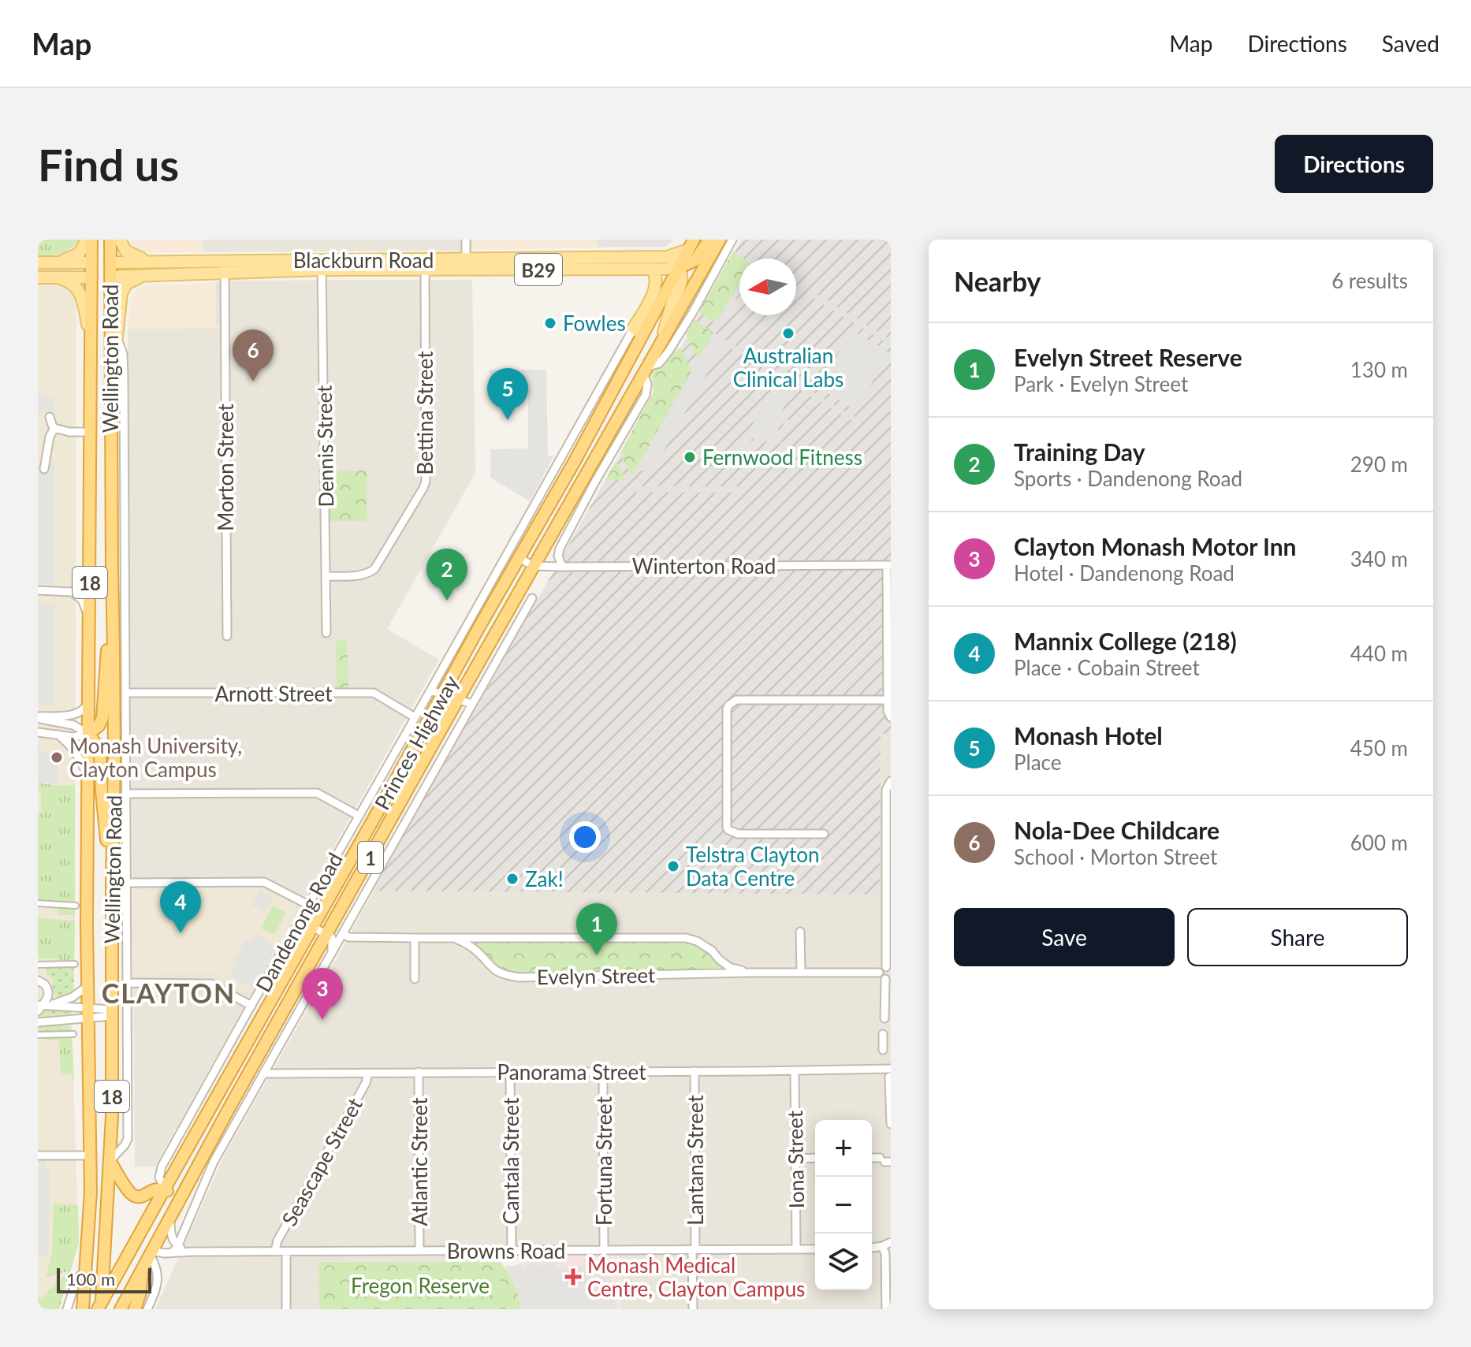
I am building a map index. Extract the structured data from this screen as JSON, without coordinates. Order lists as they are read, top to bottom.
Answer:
{
  "streets": {
    "highway": [
      "Blackburn Road",
      "B29",
      "Wellington Road",
      "18",
      "Princes Highway",
      "1"
    ],
    "street": [
      "Bettina Street",
      "Dennis Street",
      "Morton Street",
      "Winterton Road",
      "Arnott Street",
      "Dandenong Road",
      "Evelyn Street",
      "Panorama Street",
      "Iona Street",
      "Lantana Street",
      "Cantala Street",
      "Fortuna Street",
      "Seascape Street",
      "Atlantic Street",
      "Browns Road"
    ]
  },
  "crossings": [
    ["Blackburn Road", "Wellington Road"],
    ["Blackburn Road", "Bettina Street"],
    ["Blackburn Road", "Dennis Street"],
    ["Blackburn Road", "Morton Street"],
    ["Blackburn Road", "Princes Highway"],
    ["Wellington Road", "Princes Highway"],
    ["Bettina Street", "Dennis Street"],
    ["Winterton Road", "Princes Highway"],
    ["Arnott Street", "Dandenong Road"],
    ["Princes Highway", "1"],
    ["Princes Highway", "Dandenong Road"],
    ["Princes Highway", "Browns Road"],
    ["1", "Browns Road"],
    ["Panorama Street", "Iona Street"],
    ["Panorama Street", "Lantana Street"],
    ["Panorama Street", "Cantala Street"],
    ["Panorama Street", "Fortuna Street"],
    ["Panorama Street", "Seascape Street"],
    ["Panorama Street", "Atlantic Street"],
    ["Iona Street", "Browns Road"],
    ["Lantana Street", "Browns Road"],
    ["Cantala Street", "Browns Road"],
    ["Fortuna Street", "Browns Road"],
    ["Seascape Street", "Browns Road"],
    ["Atlantic Street", "Browns Road"]
  ],
  "districts": ["CLAYTON"],
  "parks": ["Fregon Reserve"],
  "places": {
    "other": [
      "Fowles",
      "Australian Clinical Labs",
      "Fernwood Fitness",
      "Monash University, Clayton Campus",
      "Telstra Clayton Data Centre",
      "Zak!"
    ],
    "health": ["Monash Medical Centre, Clayton Campus"]
  },
  "scale_bar": "100 m",
  "north": "left",
  "page": {
    "header": "Map",
    "nav": ["Map", "Directions", "Saved"],
    "buttons": [
      "Directions",
      ["Save", "Share"]
    ],
    "title": "Find us",
    "heading": ["Nearby", "6 results"],
    "list": [
      {
        "mark": "1",
        "name": "Evelyn Street Reserve",
        "note": "Park · Evelyn Street",
        "value": "130 m"
      },
      {
        "mark": "2",
        "name": "Training Day",
        "note": "Sports · Dandenong Road",
        "value": "290 m"
      },
      {
        "mark": "3",
        "name": "Clayton Monash Motor Inn",
        "note": "Hotel · Dandenong Road",
        "value": "340 m"
      },
      {
        "mark": "4",
        "name": "Mannix College (218)",
        "note": "Place · Cobain Street",
        "value": "440 m"
      },
      {
        "mark": "5",
        "name": "Monash Hotel",
        "note": "Place",
        "value": "450 m"
      },
      {
        "mark": "6",
        "name": "Nola-Dee Childcare",
        "note": "School · Morton Street",
        "value": "600 m"
      }
    ],
    "pins": [
      "6",
      "5",
      "2",
      "4",
      "1",
      "3"
    ],
    "map_buttons": ["+", "−"],
    "scale": "100 m"
  }
}
